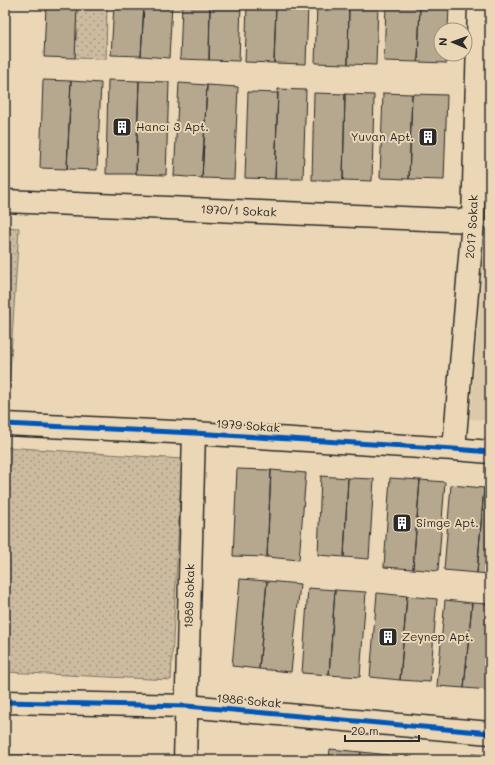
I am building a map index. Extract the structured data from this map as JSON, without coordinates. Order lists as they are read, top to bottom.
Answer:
{
  "streets": {
    "street": [
      "1970/1 Sokak",
      "2017 Sokak",
      "1979 Sokak",
      "1989 Sokak",
      "1986 Sokak"
    ]
  },
  "crossings": [
    ["1970/1 Sokak", "2017 Sokak"],
    ["2017 Sokak", "1979 Sokak"],
    ["1979 Sokak", "1989 Sokak"],
    ["1989 Sokak", "1986 Sokak"]
  ],
  "places": {
    "building": [
      "Hancı 3 Apt.",
      "Yuvan Apt.",
      "Simge Apt.",
      "Zeynep Apt."
    ]
  },
  "scale_bar": "20 m",
  "north": "left"
}
